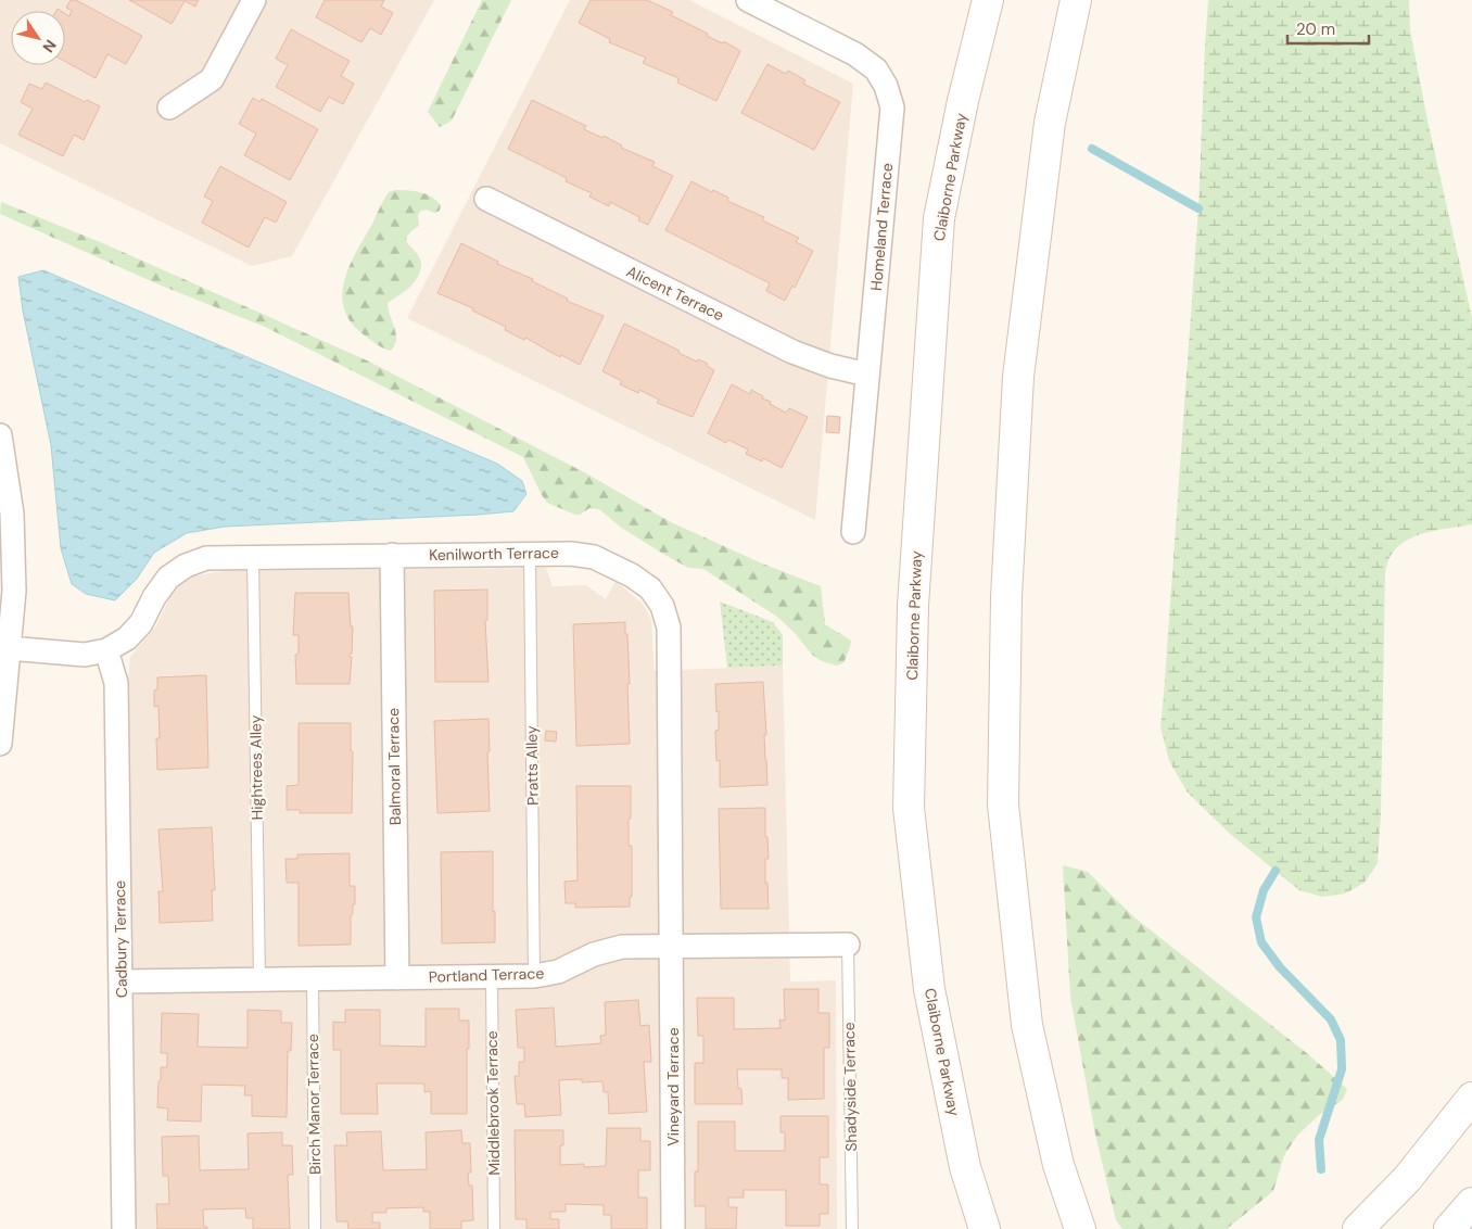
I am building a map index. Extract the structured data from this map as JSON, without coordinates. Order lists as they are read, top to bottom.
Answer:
{
  "streets": {
    "main road": ["Claiborne Parkway"],
    "street": [
      "Homeland Terrace",
      "Alicent Terrace",
      "Kenilworth Terrace",
      "Balmoral Terrace",
      "Cadbury Terrace",
      "Portland Terrace",
      "Vineyard Terrace"
    ],
    "lane": [
      "Pratts Alley",
      "Hightrees Alley",
      "Shadyside Terrace",
      "Middlebrook Terrace",
      "Birch Manor Terrace"
    ]
  },
  "crossings": [
    ["Homeland Terrace", "Alicent Terrace"],
    ["Kenilworth Terrace", "Pratts Alley"],
    ["Kenilworth Terrace", "Balmoral Terrace"],
    ["Kenilworth Terrace", "Hightrees Alley"],
    ["Kenilworth Terrace", "Cadbury Terrace"],
    ["Kenilworth Terrace", "Portland Terrace"],
    ["Kenilworth Terrace", "Vineyard Terrace"],
    ["Pratts Alley", "Portland Terrace"],
    ["Balmoral Terrace", "Portland Terrace"],
    ["Hightrees Alley", "Portland Terrace"],
    ["Cadbury Terrace", "Portland Terrace"],
    ["Portland Terrace", "Vineyard Terrace"],
    ["Portland Terrace", "Shadyside Terrace"],
    ["Portland Terrace", "Middlebrook Terrace"],
    ["Portland Terrace", "Birch Manor Terrace"]
  ],
  "scale_bar": "20 m",
  "north": "bottom right"
}
